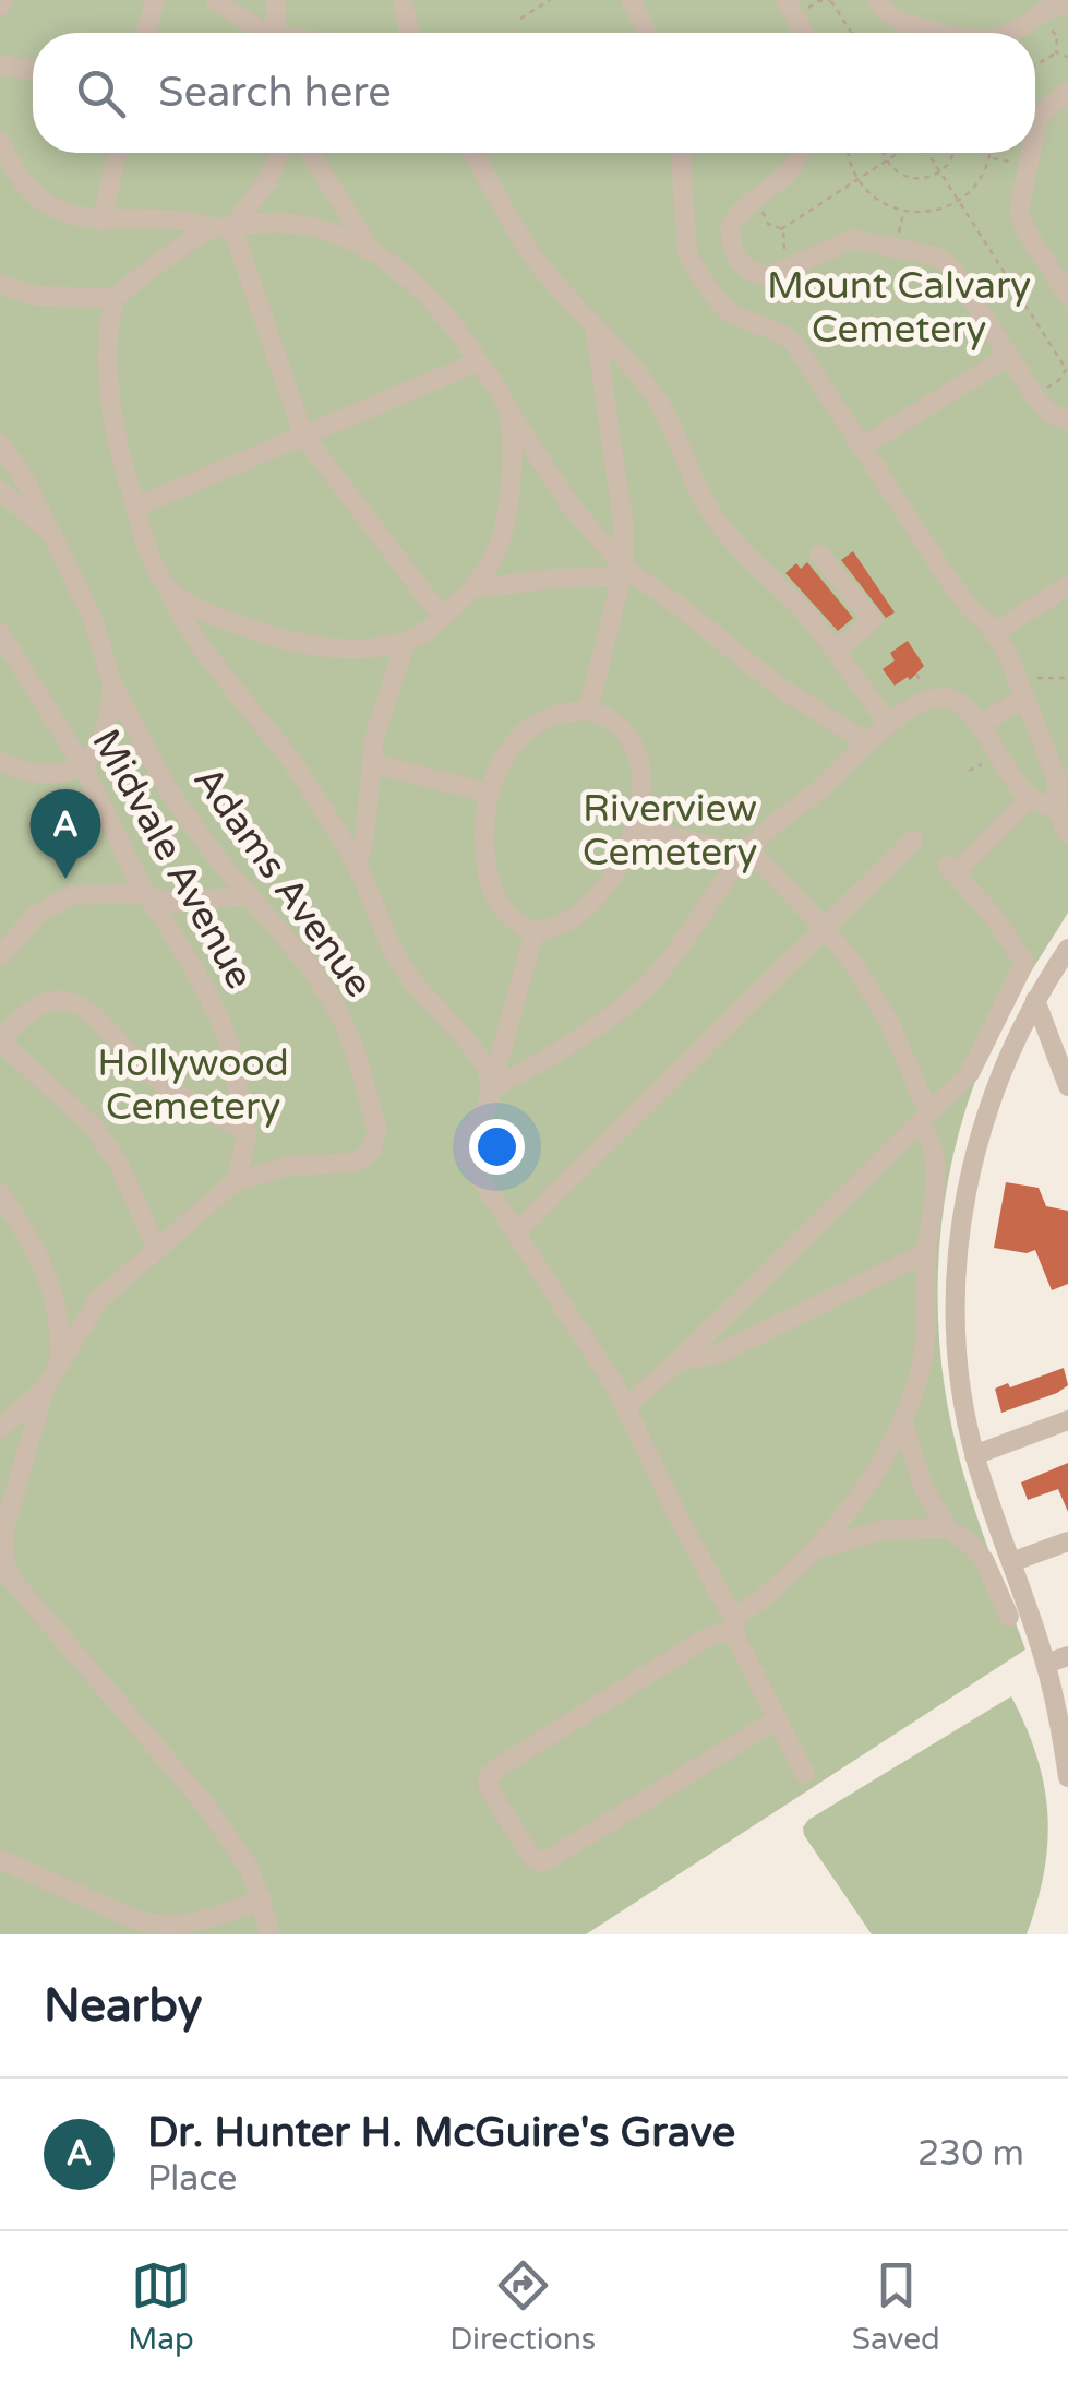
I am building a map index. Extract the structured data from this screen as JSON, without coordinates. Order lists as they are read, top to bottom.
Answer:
{
  "streets": {
    "street": ["Midvale Avenue", "Adams Avenue"]
  },
  "crossings": [
    ["Midvale Avenue", "Adams Avenue"]
  ],
  "parks": ["Mount Calvary Cemetery", "Riverview Cemetery", "Hollywood Cemetery"],
  "page": {
    "search": "Search here",
    "pins": "A",
    "heading": "Nearby",
    "list": [
      {
        "mark": "A",
        "name": "Dr. Hunter H. McGuire's Grave",
        "note": "Place",
        "value": "230 m"
      }
    ],
    "nav": ["Map", "Directions", "Saved"]
  }
}
